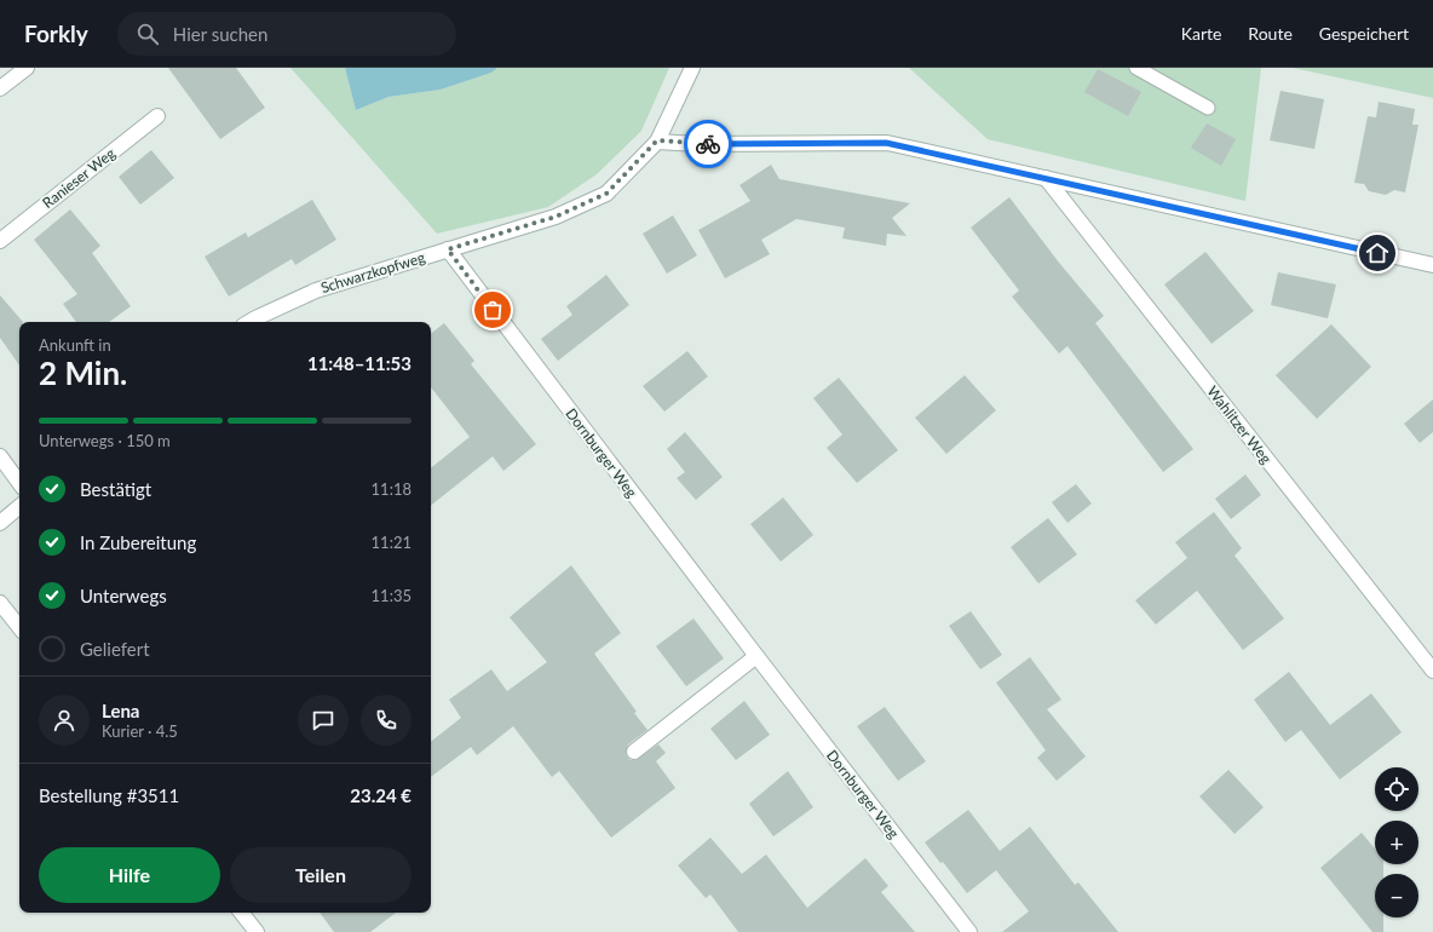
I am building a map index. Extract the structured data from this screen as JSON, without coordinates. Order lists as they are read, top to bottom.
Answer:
{
  "streets": {
    "street": [
      "Ranieser Weg",
      "Schwarzkopfweg",
      "Wahlitzer Weg",
      "Dornburger Weg"
    ]
  },
  "crossings": [
    ["Schwarzkopfweg", "Dornburger Weg"]
  ],
  "page": {
    "header": "Forkly",
    "search": "Hier suchen",
    "nav": ["Karte", "Route", "Gespeichert"],
    "heading": ["2 Min.", "Ankunft in", "11:48–11:53"],
    "panel": [
      "Lena",
      "Kurier · 4.5",
      "Bestellung #3511",
      "23.24 €"
    ],
    "bar": "Unterwegs · 150 m",
    "list": [
      ["Bestätigt", "11:18"],
      ["In Zubereitung", "11:21"],
      ["Unterwegs", "11:35"],
      "Geliefert"
    ],
    "map_buttons": ["+", "−"],
    "buttons": ["Hilfe", "Teilen"]
  }
}
